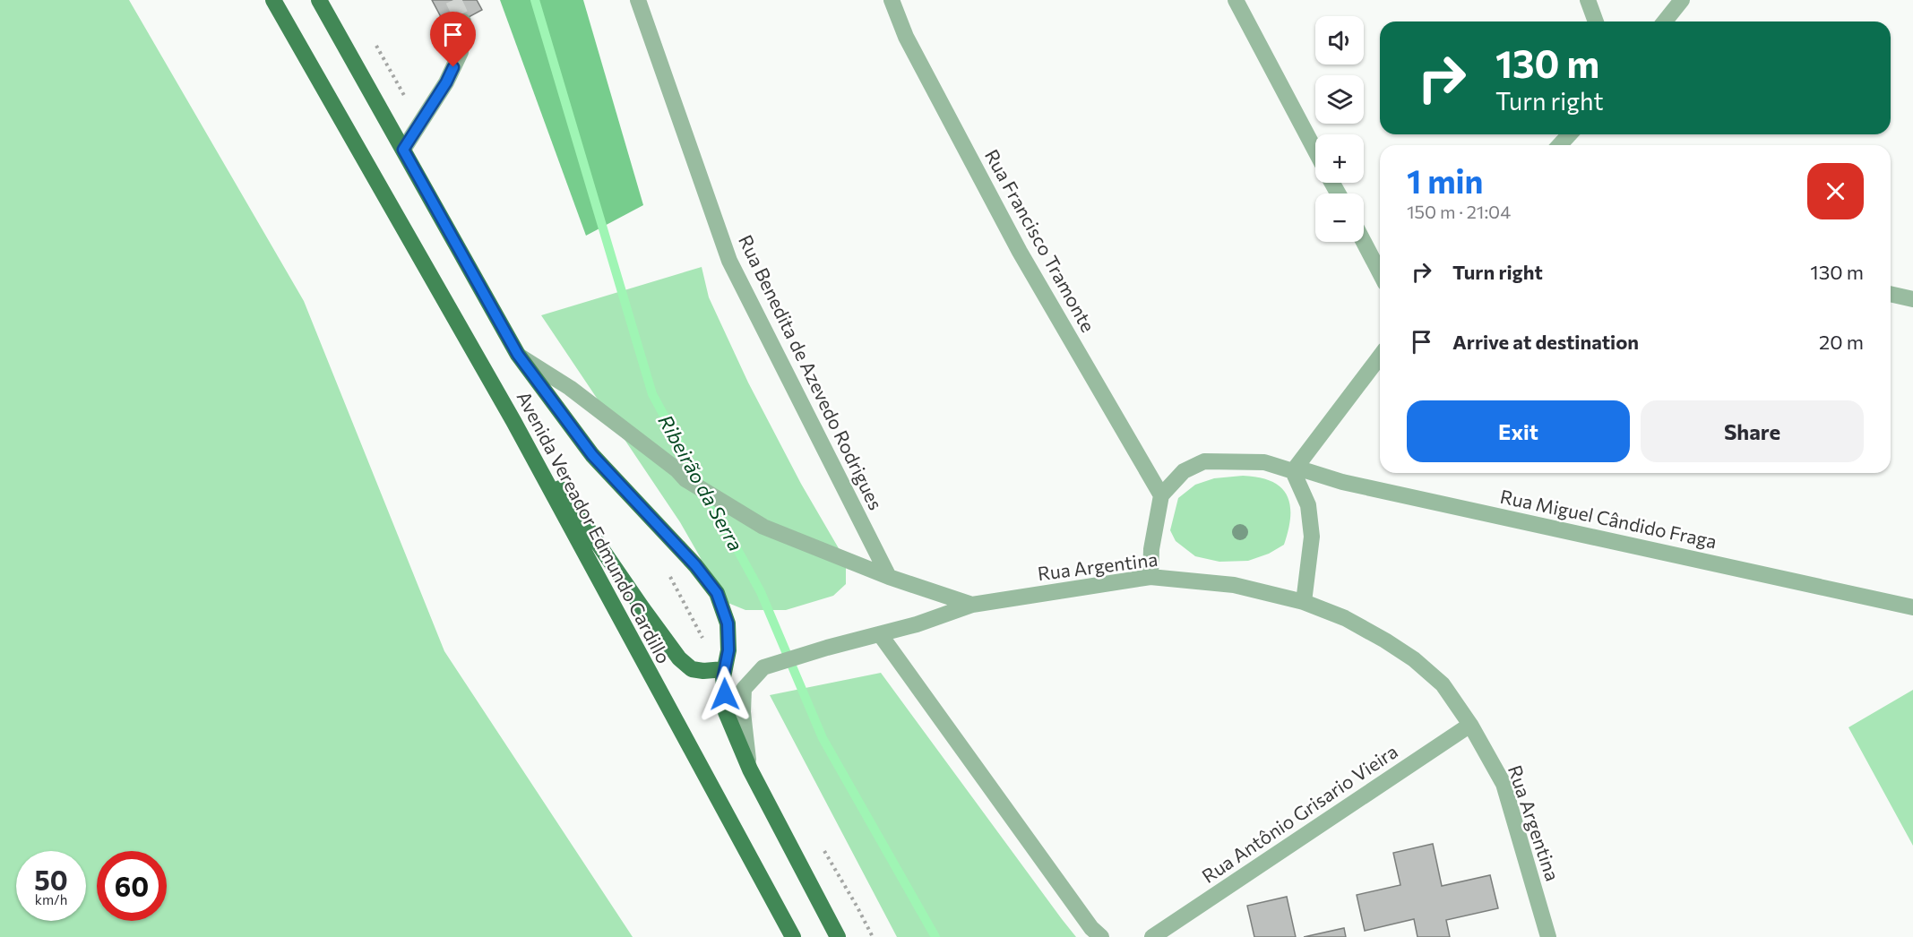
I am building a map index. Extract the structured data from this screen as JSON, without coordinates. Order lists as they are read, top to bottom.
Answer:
{
  "streets": {
    "main road": ["Avenida Vereador Edmundo Cardillo"],
    "street": [
      "Rua Francisco Tramonte",
      "Rua Benedita de Azevedo Rodrigues",
      "Rua Miguel Cândido Fraga",
      "Rua Argentina",
      "Rua Antônio Grisario Vieira"
    ]
  },
  "crossings": [
    ["Rua Francisco Tramonte", "Rua Miguel Cândido Fraga"],
    ["Rua Benedita de Azevedo Rodrigues", "Rua Argentina"],
    ["Avenida Vereador Edmundo Cardillo", "Rua Argentina"],
    ["Rua Argentina", "Rua Antônio Grisario Vieira"]
  ],
  "water": ["Ribeirão da Serra"],
  "page": {
    "map_buttons": ["+", "−"],
    "turn": ["130 m", "Turn right"],
    "heading": ["1 min", "150 m · 21:04"],
    "list": [
      {
        "name": "Turn right",
        "value": "130 m"
      },
      {
        "name": "Arrive at destination",
        "value": "20 m"
      }
    ],
    "buttons": ["Exit", "Share"],
    "speed": "50 km/h",
    "limit": "60"
  }
}
